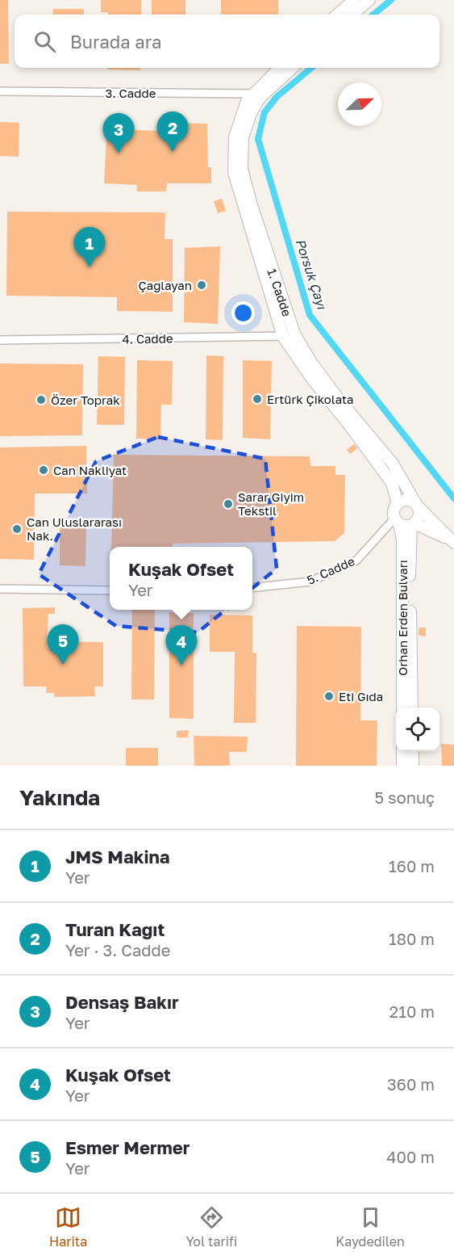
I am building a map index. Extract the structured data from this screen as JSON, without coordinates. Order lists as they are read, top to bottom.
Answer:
{
  "streets": {
    "street": [
      "3. Cadde",
      "1. Cadde",
      "4. Cadde",
      "5. Cadde",
      "Orhan Erden Bulvarı"
    ]
  },
  "crossings": [
    ["3. Cadde", "1. Cadde"],
    ["1. Cadde", "4. Cadde"],
    ["1. Cadde", "5. Cadde"],
    ["1. Cadde", "Orhan Erden Bulvarı"],
    ["5. Cadde", "Orhan Erden Bulvarı"]
  ],
  "water": ["Porsuk Çayı"],
  "places": [
    "Çağlayan",
    "Ertürk Çikolata",
    "Özer Toprak",
    "Can Nakliyat",
    "Sarar Giyim Tekstil",
    "Can Uluslararası Nak.",
    "Eti Gıda"
  ],
  "north": "top right",
  "page": {
    "search": "Burada ara",
    "pins": [
      "2",
      "3",
      "1",
      "5",
      "4"
    ],
    "popup": ["Kuşak Ofset", "Yer"],
    "heading": ["Yakında", "5 sonuç"],
    "list": [
      {
        "mark": "1",
        "name": "JMS Makina",
        "note": "Yer",
        "value": "160 m"
      },
      {
        "mark": "2",
        "name": "Turan Kağıt",
        "note": "Yer · 3. Cadde",
        "value": "180 m"
      },
      {
        "mark": "3",
        "name": "Densaş Bakır",
        "note": "Yer",
        "value": "210 m"
      },
      {
        "mark": "4",
        "name": "Kuşak Ofset",
        "note": "Yer",
        "value": "360 m"
      },
      {
        "mark": "5",
        "name": "Esmer Mermer",
        "note": "Yer",
        "value": "400 m"
      }
    ],
    "nav": ["Harita", "Yol tarifi", "Kaydedilen"]
  }
}
